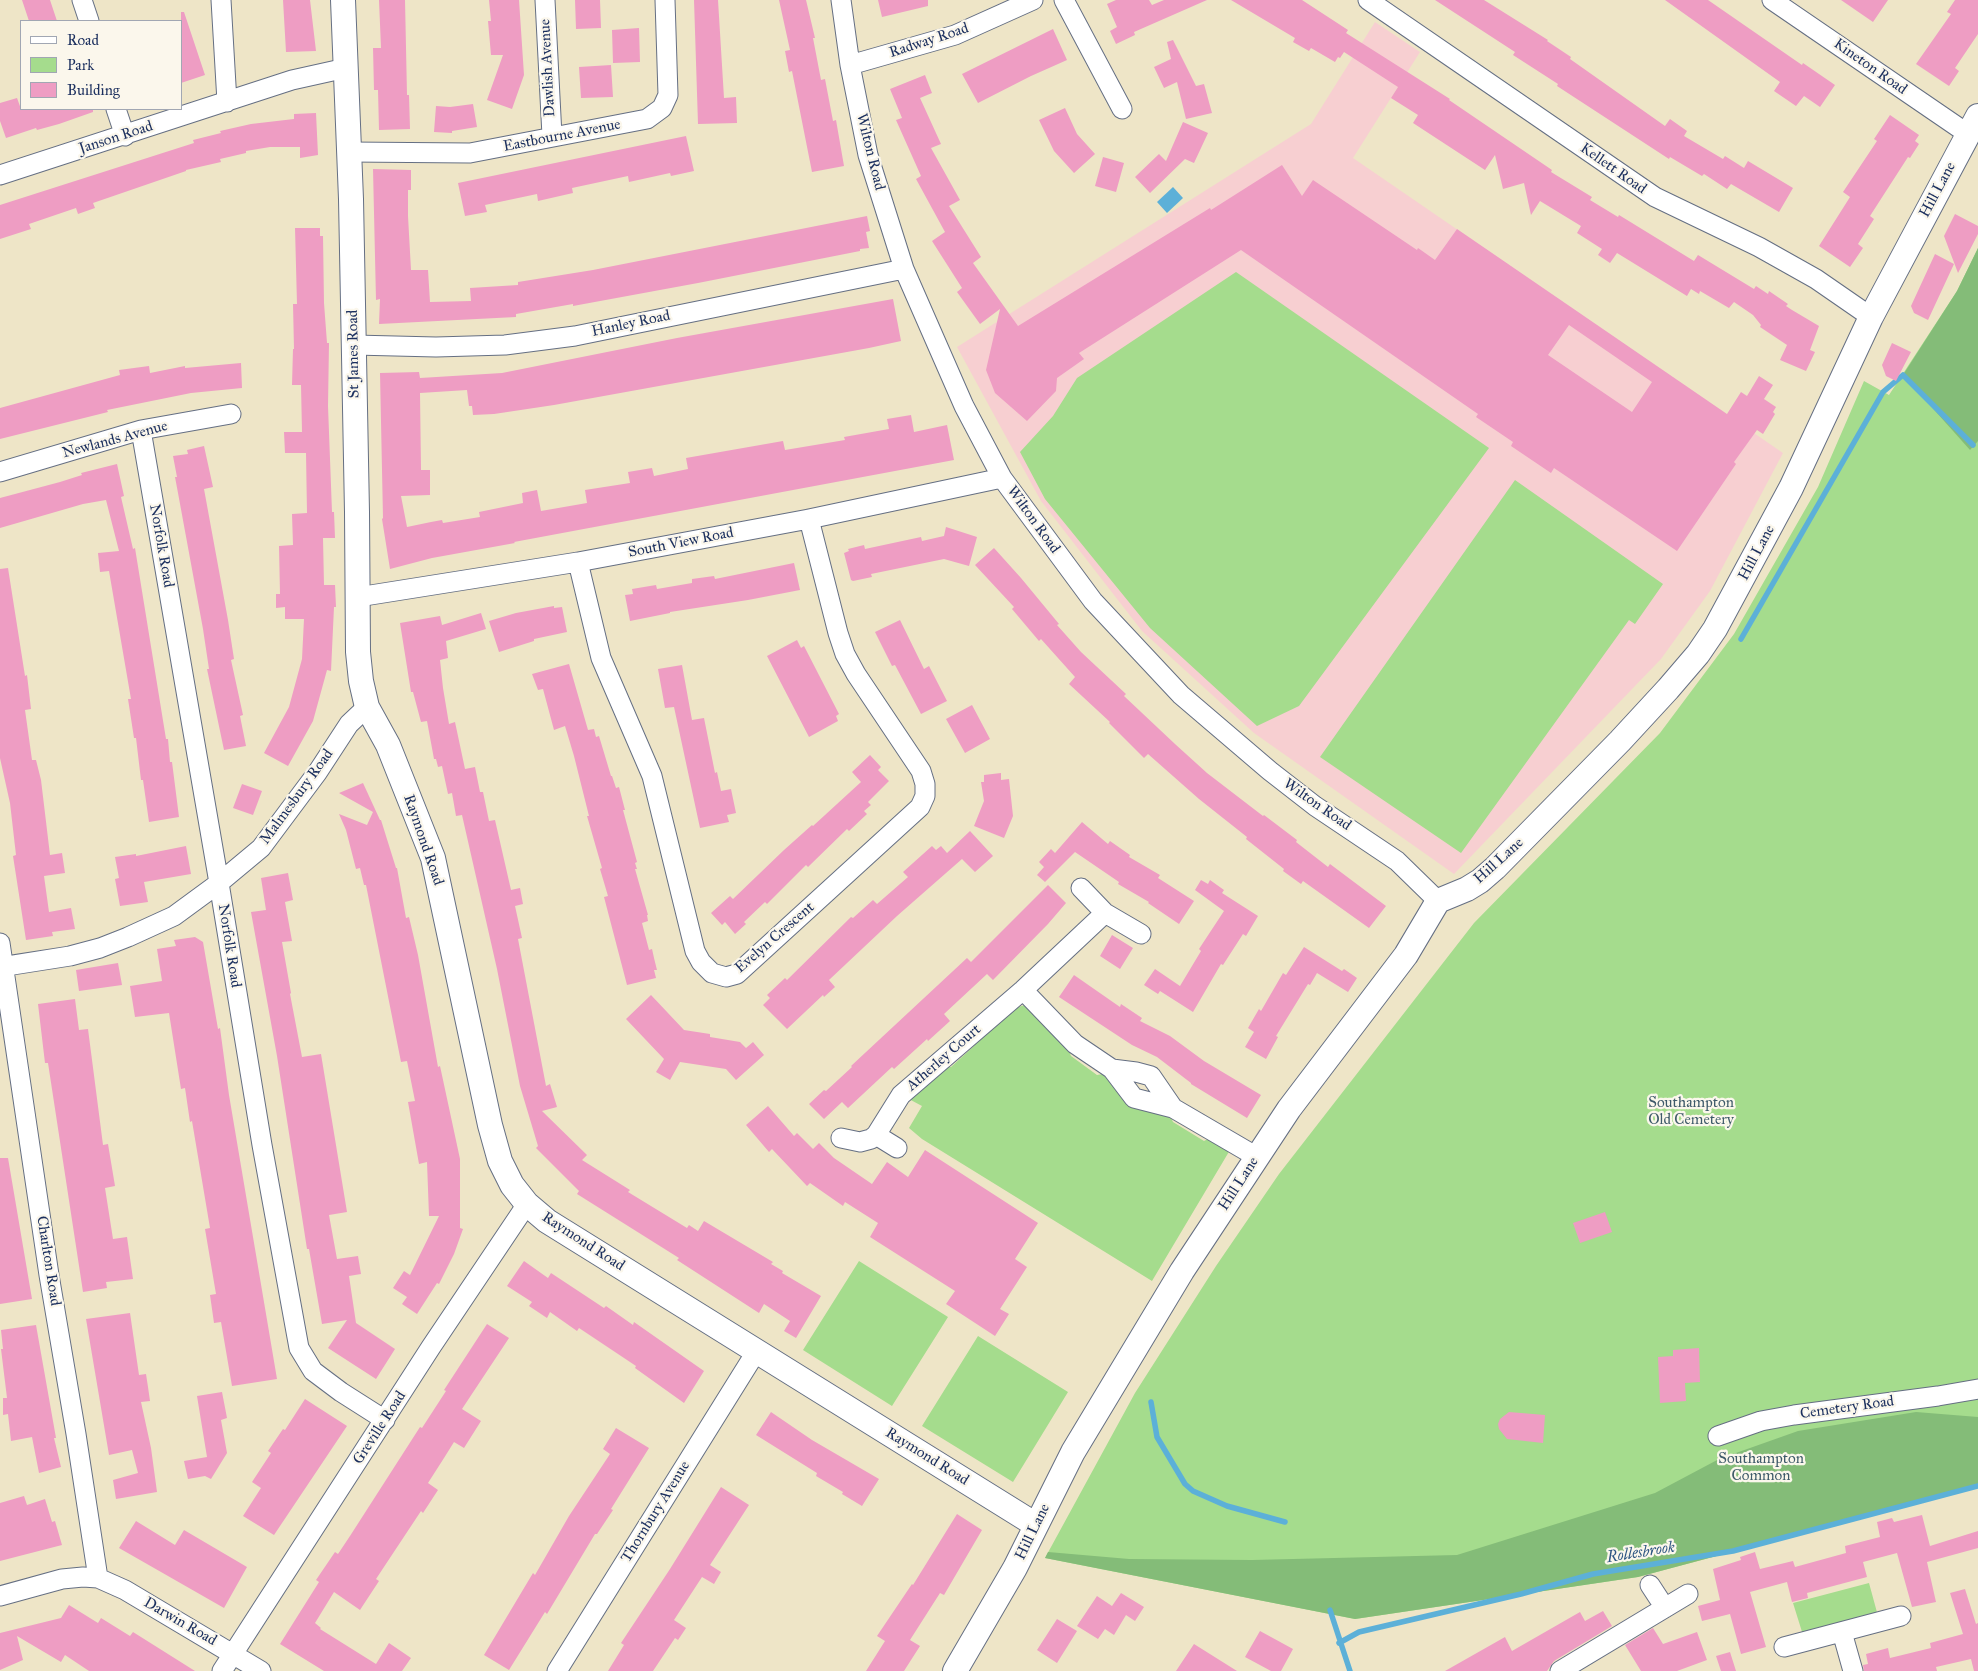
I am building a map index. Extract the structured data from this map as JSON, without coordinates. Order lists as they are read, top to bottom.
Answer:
{
  "streets": {
    "street": [
      "Radway Road",
      "Kineton Road",
      "Dawlish Avenue",
      "Eastbourne Avenue",
      "Janson Road",
      "Wilton Road",
      "Kellett Road",
      "Hill Lane",
      "Hanley Road",
      "St James Road",
      "Newlands Avenue",
      "South View Road",
      "Norfolk Road",
      "Malmesbury Road",
      "Raymond Road",
      "Evelyn Crescent",
      "Atherley Court",
      "Charlton Road",
      "Cemetery Road",
      "Greville Road",
      "Thornbury Avenue",
      "Darwin Road"
    ]
  },
  "crossings": [
    ["Radway Road", "Wilton Road"],
    ["Kineton Road", "Hill Lane"],
    ["Dawlish Avenue", "Eastbourne Avenue"],
    ["Eastbourne Avenue", "St James Road"],
    ["Janson Road", "St James Road"],
    ["Wilton Road", "Hill Lane"],
    ["Wilton Road", "Hanley Road"],
    ["Wilton Road", "South View Road"],
    ["Kellett Road", "Hill Lane"],
    ["Hill Lane", "Raymond Road"],
    ["Hanley Road", "St James Road"],
    ["St James Road", "South View Road"],
    ["St James Road", "Malmesbury Road"],
    ["St James Road", "Raymond Road"],
    ["Newlands Avenue", "Norfolk Road"],
    ["South View Road", "Evelyn Crescent"],
    ["Norfolk Road", "Malmesbury Road"],
    ["Norfolk Road", "Greville Road"],
    ["Malmesbury Road", "Raymond Road"],
    ["Malmesbury Road", "Charlton Road"],
    ["Raymond Road", "Greville Road"],
    ["Raymond Road", "Thornbury Avenue"],
    ["Charlton Road", "Darwin Road"],
    ["Greville Road", "Darwin Road"]
  ],
  "water": ["Rollesbrook"],
  "parks": ["Southampton Old Cemetery", "Southampton Common"],
  "legend": ["Road", "Park", "Building"]
}
